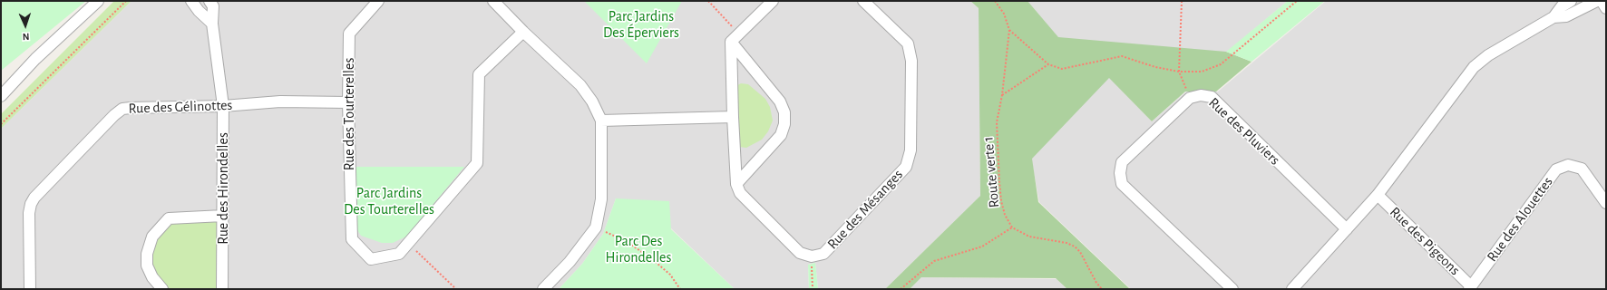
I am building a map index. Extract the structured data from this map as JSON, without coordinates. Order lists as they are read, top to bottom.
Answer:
{
  "streets": {
    "street": [
      "Rue des Gélinottes",
      "Rue des Tourterelles",
      "Rue des Pluviers",
      "Rue des Hirondelles",
      "Rue des Mésanges",
      "Rue des Alouettes",
      "Rue des Pigeons"
    ],
    "path": ["Route verte 1"]
  },
  "crossings": [
    ["Rue des Gélinottes", "Rue des Tourterelles"],
    ["Rue des Gélinottes", "Rue des Hirondelles"],
    ["Rue des Alouettes", "Rue des Pigeons"]
  ],
  "parks": ["Parc Jardins Des Éperviers", "Parc Jardins Des Tourterelles", "Parc Des Hirondelles"],
  "north": "bottom"
}
